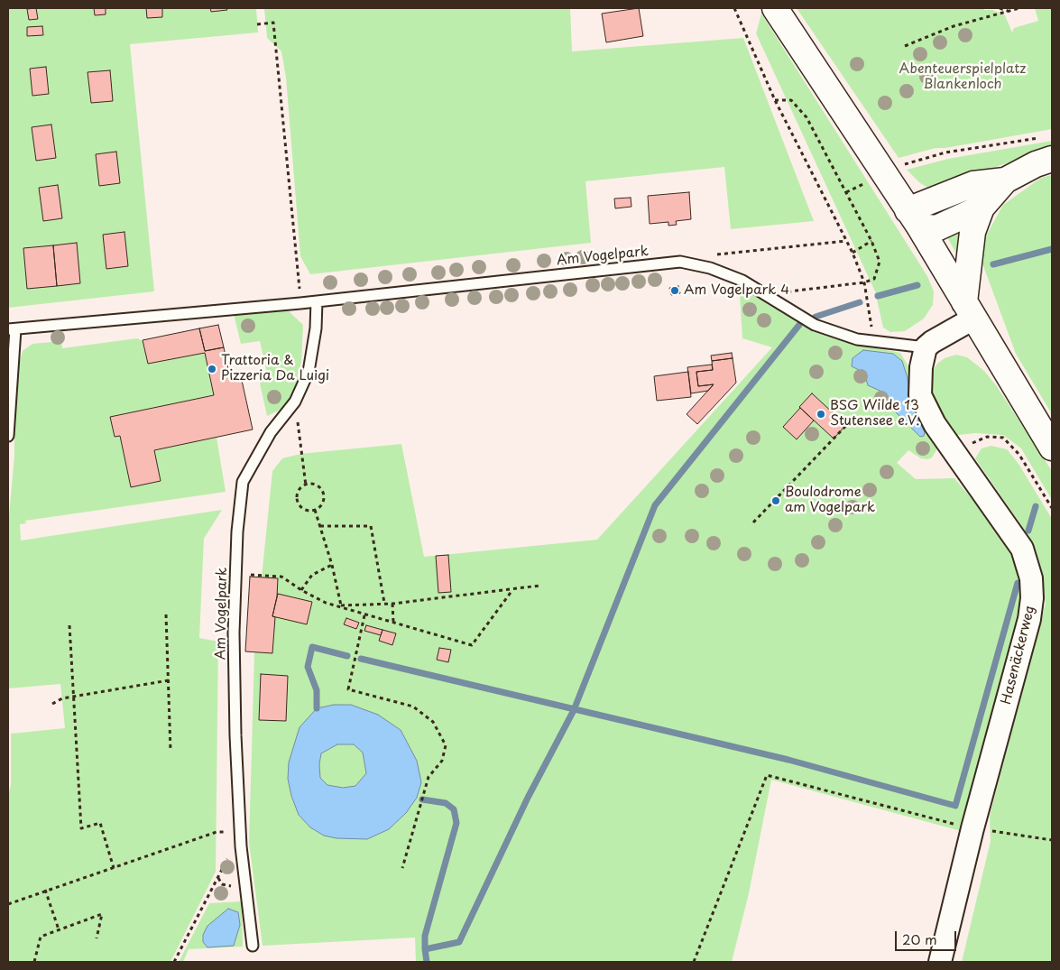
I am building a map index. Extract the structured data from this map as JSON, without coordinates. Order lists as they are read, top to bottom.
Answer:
{
  "streets": {
    "street": ["Hasenäckerweg"],
    "lane": ["Am Vogelpark"]
  },
  "crossings": [
    ["Am Vogelpark", "Hasenäckerweg"]
  ],
  "parks": ["Abenteuerspielplatz Blankenloch"],
  "places": [
    "Am Vogelpark 4",
    "Trattoria & Pizzeria Da Luigi",
    "BSG Wilde 13 Stutensee e.V.",
    "Boulodrome am Vogelpark"
  ],
  "scale_bar": "20 m"
}
